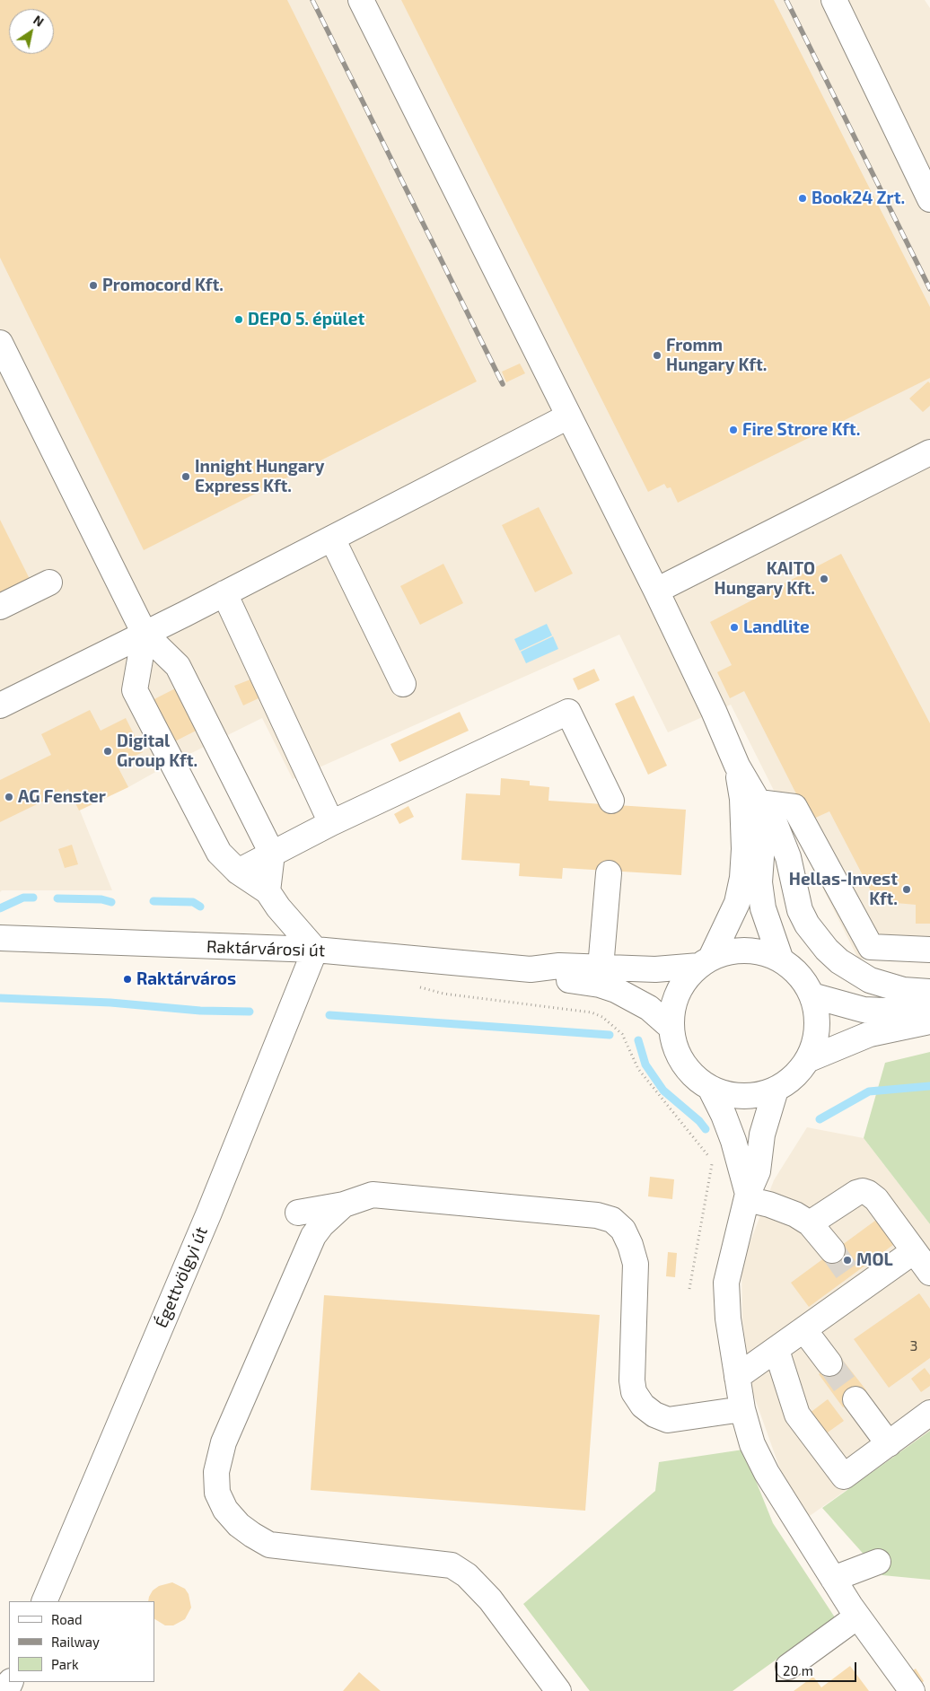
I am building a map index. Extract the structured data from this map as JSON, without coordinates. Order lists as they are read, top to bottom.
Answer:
{
  "streets": {
    "street": ["Raktárvárosi út", "Égettvölgyi út"]
  },
  "crossings": [
    ["Raktárvárosi út", "Égettvölgyi út"]
  ],
  "places": [
    "Book24 Zrt.",
    "Promocord Kft.",
    "DEPO 5. épület",
    "Fromm Hungary Kft.",
    "Fire Strore Kft.",
    "Innight Hungary Express Kft.",
    "KAITO Hungary Kft.",
    "Landlite",
    "Digital Group Kft.",
    "AG Fenster",
    "Hellas-Invest Kft.",
    "Raktárváros",
    "MOL"
  ],
  "house_numbers": ["3"],
  "legend": ["Road", "Railway", "Park"],
  "scale_bar": "20 m",
  "north": "top right"
}
